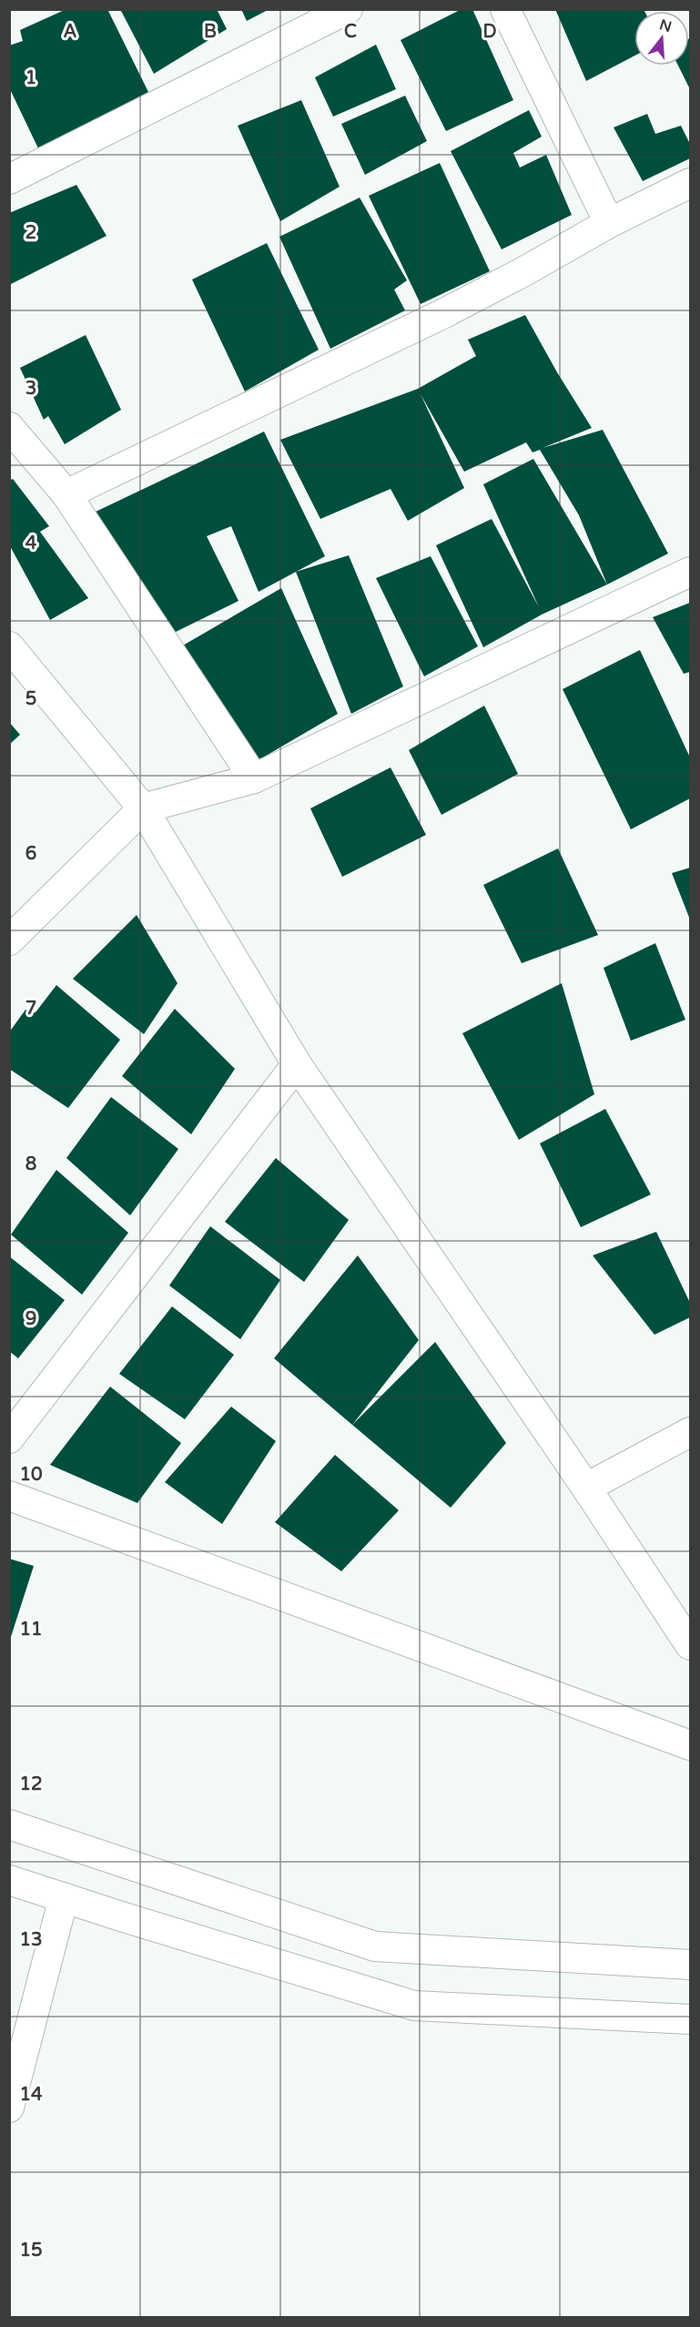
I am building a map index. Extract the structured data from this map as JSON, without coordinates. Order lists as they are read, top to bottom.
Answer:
{
  "north": "top",
  "grid": {
    "columns": [
      "A",
      "B",
      "C",
      "D"
    ],
    "rows": [
      "1",
      "2",
      "3",
      "4",
      "5",
      "6",
      "7",
      "8",
      "9",
      "10",
      "11",
      "12",
      "13",
      "14",
      "15"
    ]
  }
}
